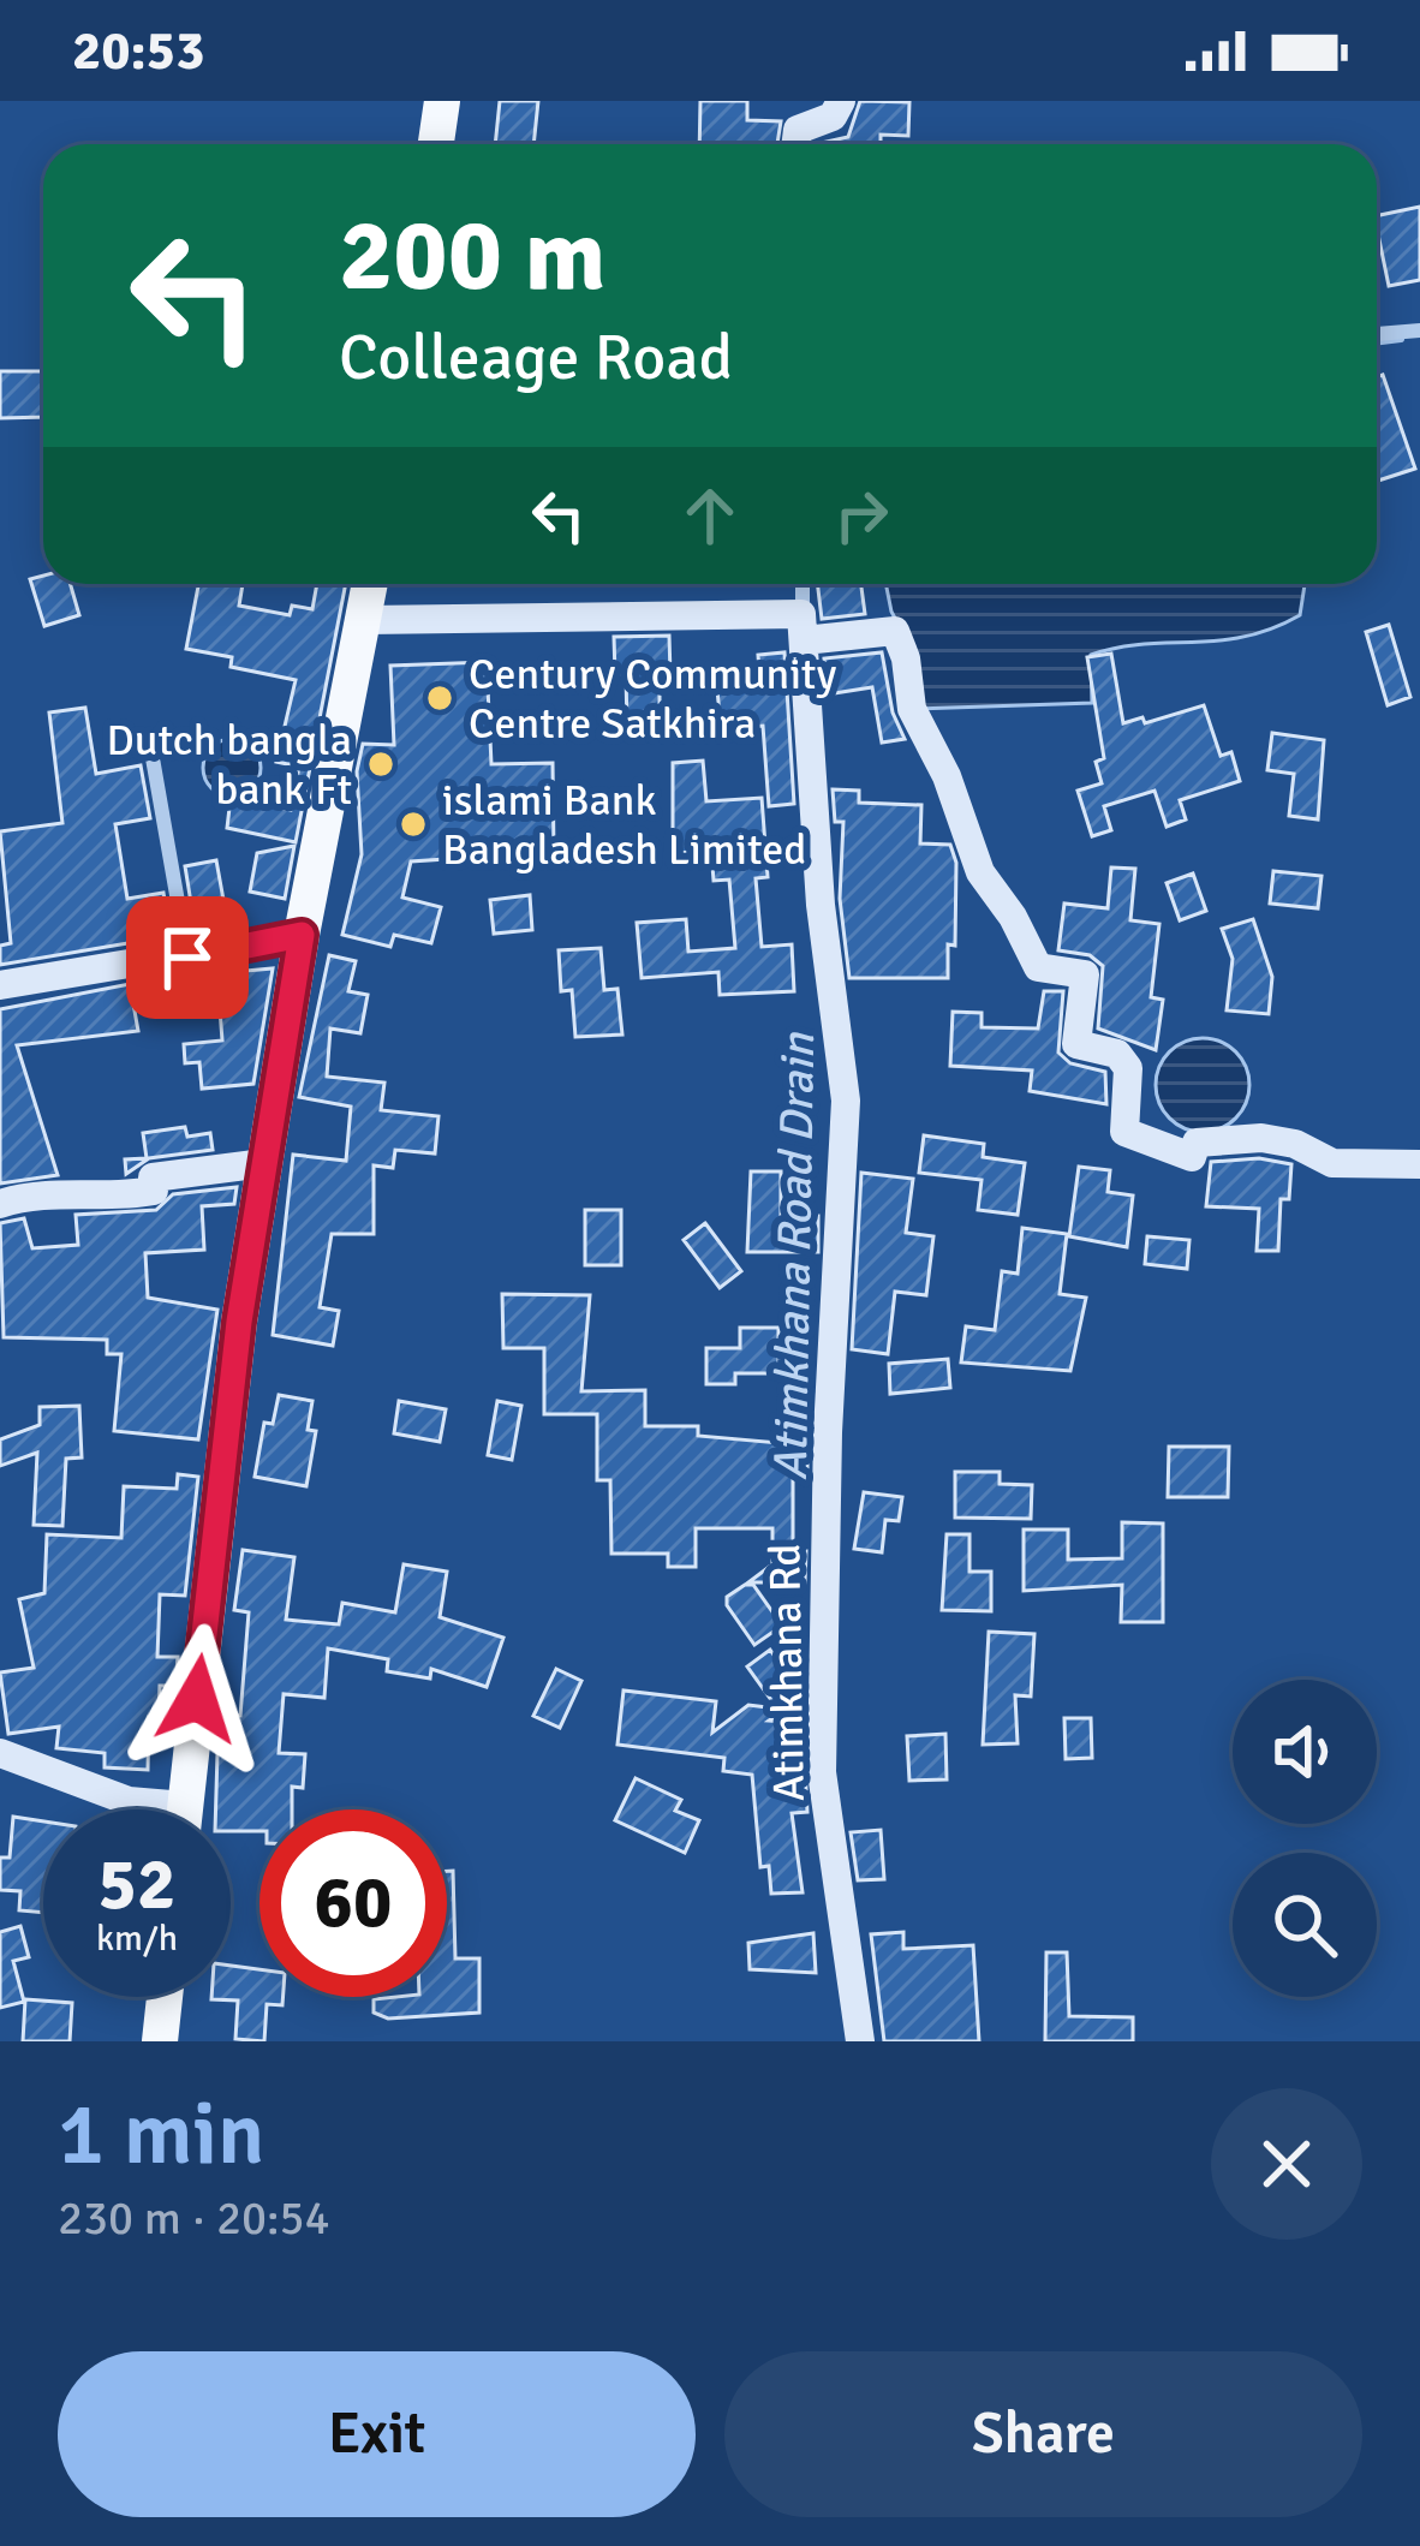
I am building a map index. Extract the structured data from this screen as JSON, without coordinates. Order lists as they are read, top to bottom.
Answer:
{
  "streets": {
    "street": ["Atimkhana Rd"]
  },
  "water": ["Atimkhana Road Drain"],
  "places": ["Century Community Centre Satkhira", "Dutch bangla bank Ft", "islami Bank Bangladesh Limited"],
  "page": {
    "status": "20:53",
    "turn": ["200 m", "Colleage Road"],
    "speed": "52 km/h",
    "limit": "60",
    "heading": ["1 min", "230 m · 20:54"],
    "buttons": ["Exit", "Share"]
  }
}
